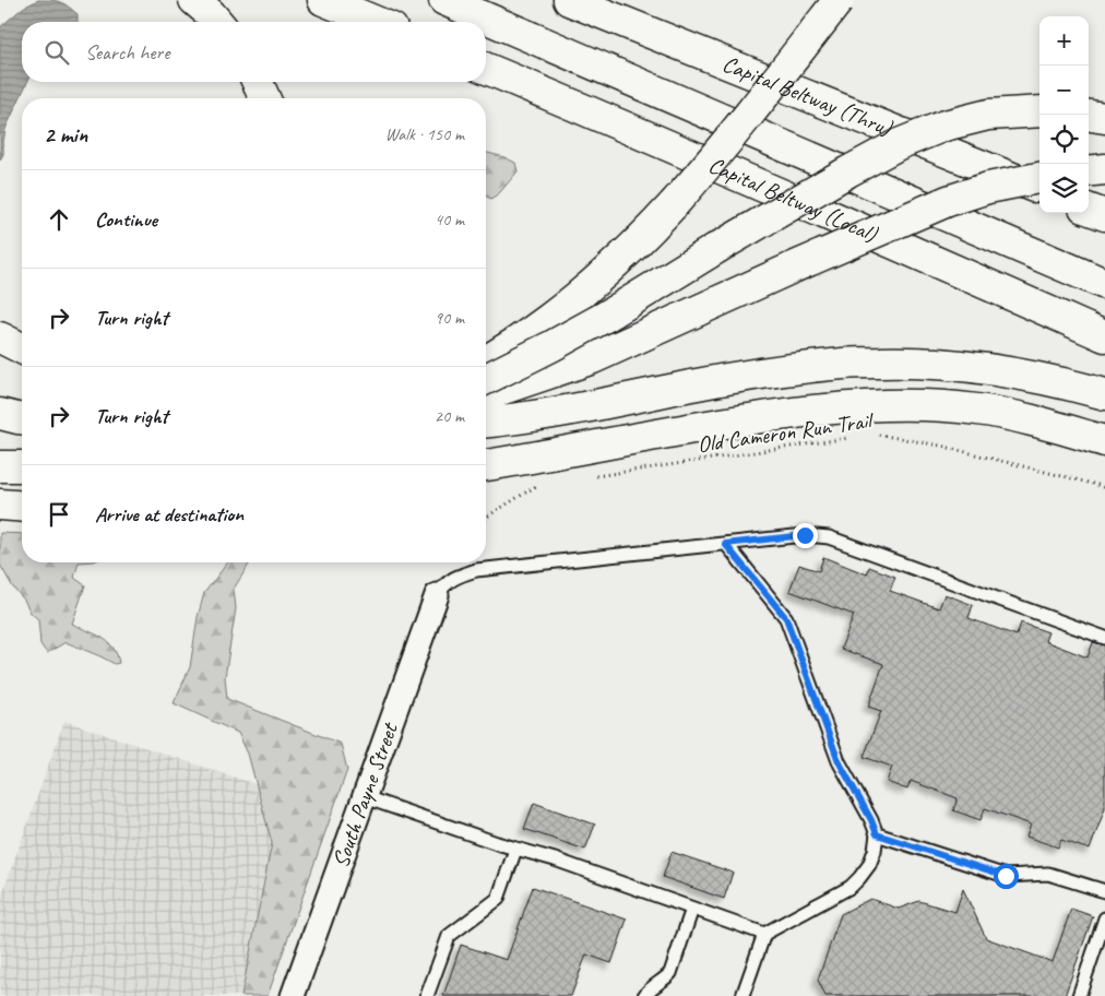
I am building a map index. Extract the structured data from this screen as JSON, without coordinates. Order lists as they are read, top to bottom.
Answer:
{
  "streets": {
    "highway": ["Capital Beltway (Thru)", "Capital Beltway (Local)"],
    "street": ["South Payne Street"],
    "path": ["Old Cameron Run Trail"]
  },
  "page": {
    "map_buttons": ["+", "−"],
    "search": "Search here",
    "heading": ["2 min", "Walk · 150 m"],
    "list": [
      ["Continue", "40 m"],
      ["Turn right", "90 m"],
      ["Turn right", "20 m"],
      "Arrive at destination"
    ]
  }
}
